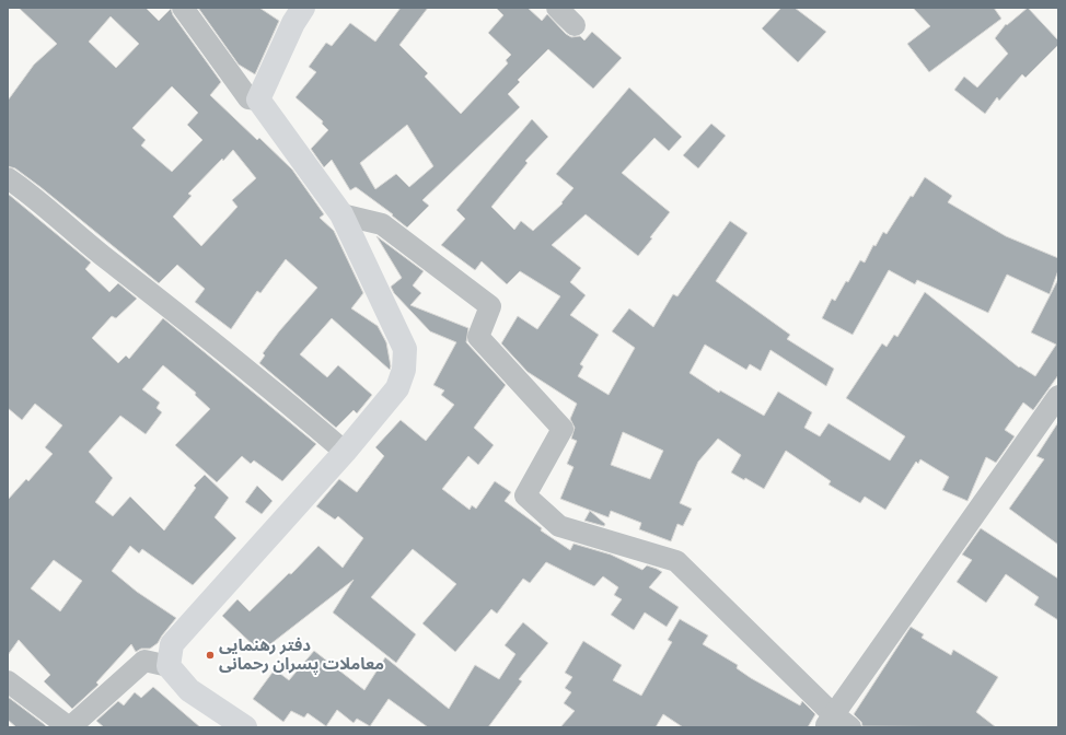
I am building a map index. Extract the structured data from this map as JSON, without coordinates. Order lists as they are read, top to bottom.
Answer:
{
  "places": ["دفتر رهنمایی معاملات پسران رحمانی"]
}
